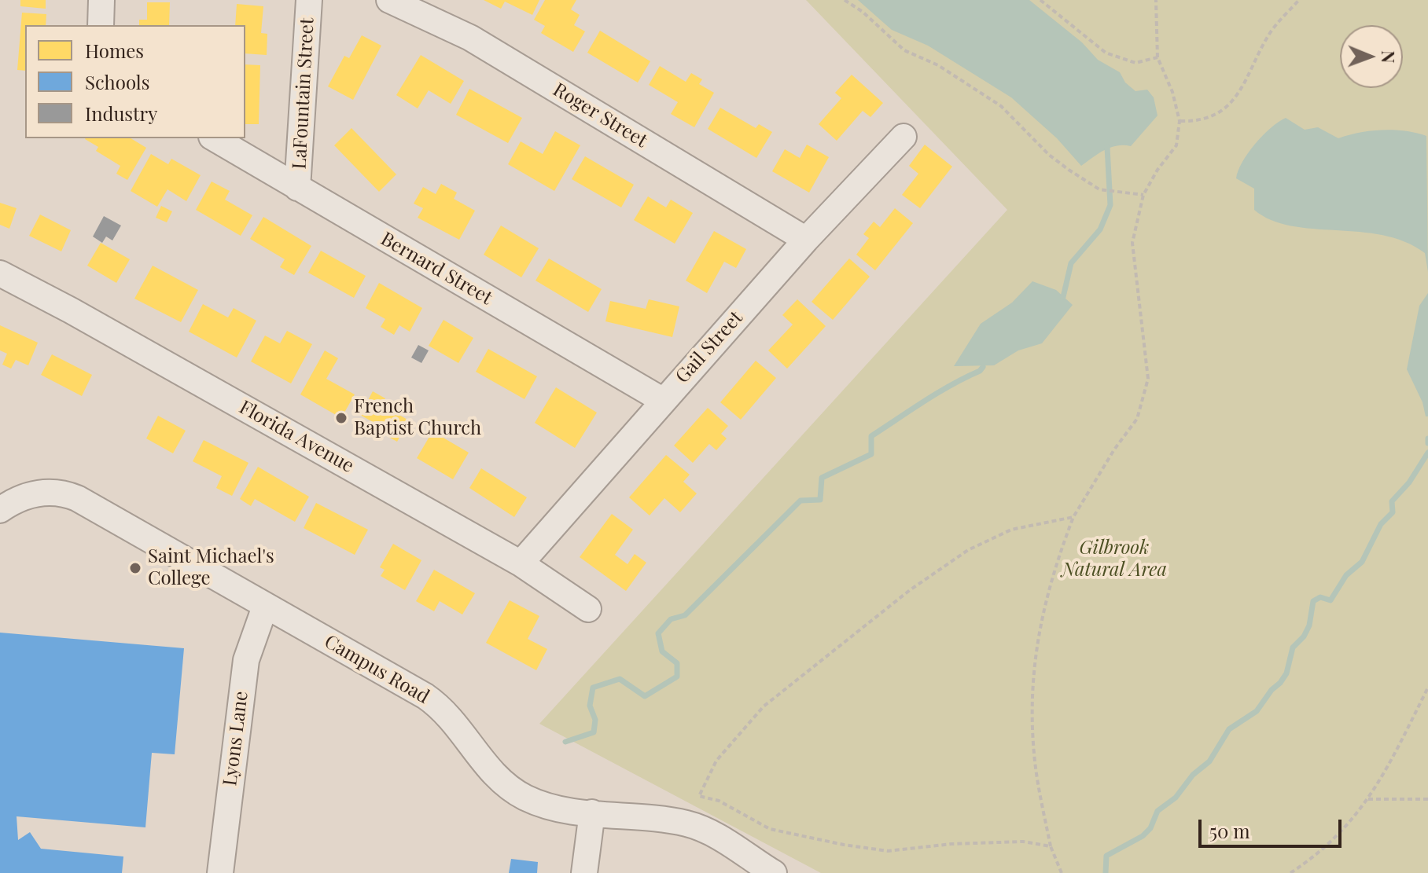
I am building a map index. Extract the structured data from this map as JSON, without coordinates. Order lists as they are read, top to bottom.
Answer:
{
  "streets": {
    "street": [
      "LaFountain Street",
      "Roger Street",
      "Bernard Street",
      "Gail Street",
      "Florida Avenue",
      "Campus Road",
      "Lyons Lane"
    ]
  },
  "crossings": [
    ["LaFountain Street", "Bernard Street"],
    ["Roger Street", "Gail Street"],
    ["Bernard Street", "Gail Street"],
    ["Gail Street", "Florida Avenue"],
    ["Campus Road", "Lyons Lane"]
  ],
  "parks": ["Gilbrook Natural Area"],
  "places": ["French Baptist Church", "Saint Michael's College"],
  "legend": ["Homes", "Schools", "Industry"],
  "scale_bar": "50 m",
  "north": "right"
}
